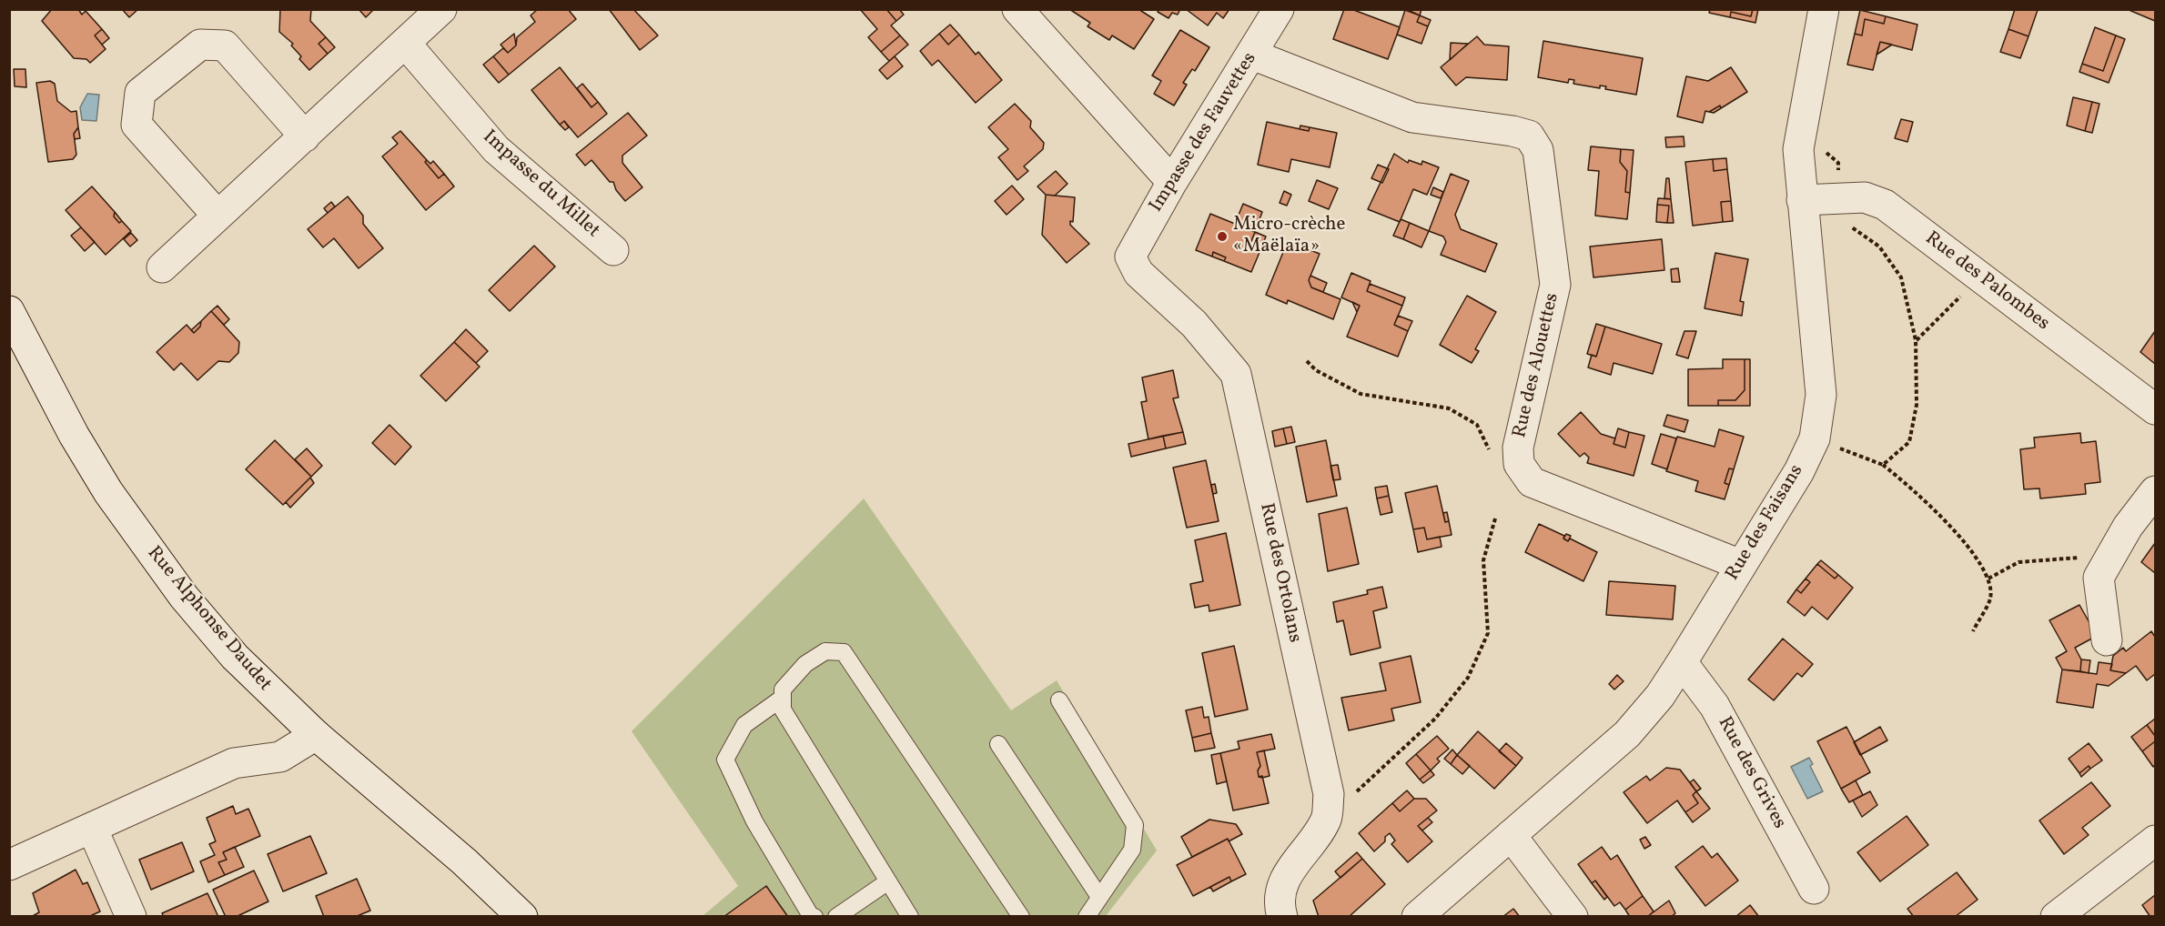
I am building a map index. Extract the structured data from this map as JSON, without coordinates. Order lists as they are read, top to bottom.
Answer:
{
  "streets": {
    "street": [
      "Impasse des Fauvettes",
      "Impasse du Millet",
      "Rue des Palombes",
      "Rue des Alouettes",
      "Rue des Faisans",
      "Rue des Ortolans",
      "Rue Alphonse Daudet",
      "Rue des Grives"
    ]
  },
  "crossings": [
    ["Impasse des Fauvettes", "Rue des Alouettes"],
    ["Impasse des Fauvettes", "Rue des Ortolans"],
    ["Rue des Palombes", "Rue des Faisans"],
    ["Rue des Faisans", "Rue des Grives"]
  ],
  "places": ["Micro-crèche «Maëlaïa»"]
}
